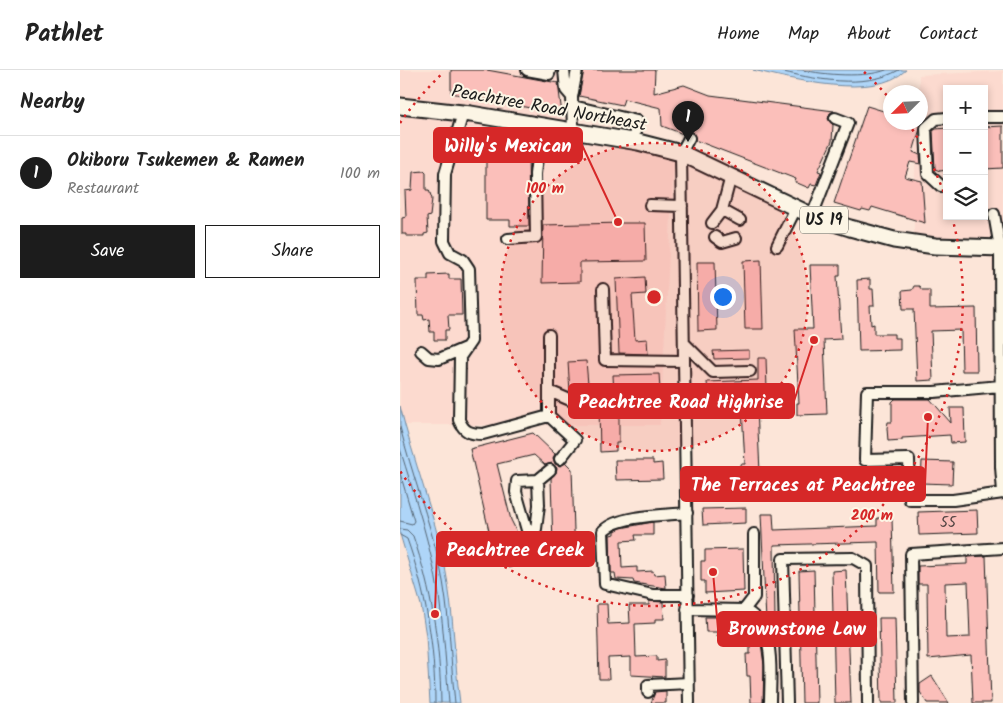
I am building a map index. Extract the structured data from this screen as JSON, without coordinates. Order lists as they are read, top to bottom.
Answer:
{
  "streets": {
    "highway": ["Peachtree Road Northeast", "US 19"]
  },
  "places": [
    "Willy's Mexican",
    "Peachtree Road Highrise",
    "The Terraces at Peachtree",
    "Brownstone Law",
    "Peachtree Creek"
  ],
  "house_numbers": ["55"],
  "north": "bottom left",
  "page": {
    "header": "Pathlet",
    "nav": [
      "Home",
      "Map",
      "About",
      "Contact"
    ],
    "heading": "Nearby",
    "map_buttons": ["+", "−"],
    "pins": "1",
    "list": [
      {
        "mark": "1",
        "name": "Okiboru Tsukemen & Ramen",
        "note": "Restaurant",
        "value": "100 m"
      }
    ],
    "buttons": ["Save", "Share"]
  },
  "rings": ["100 m", "200 m"]
}
